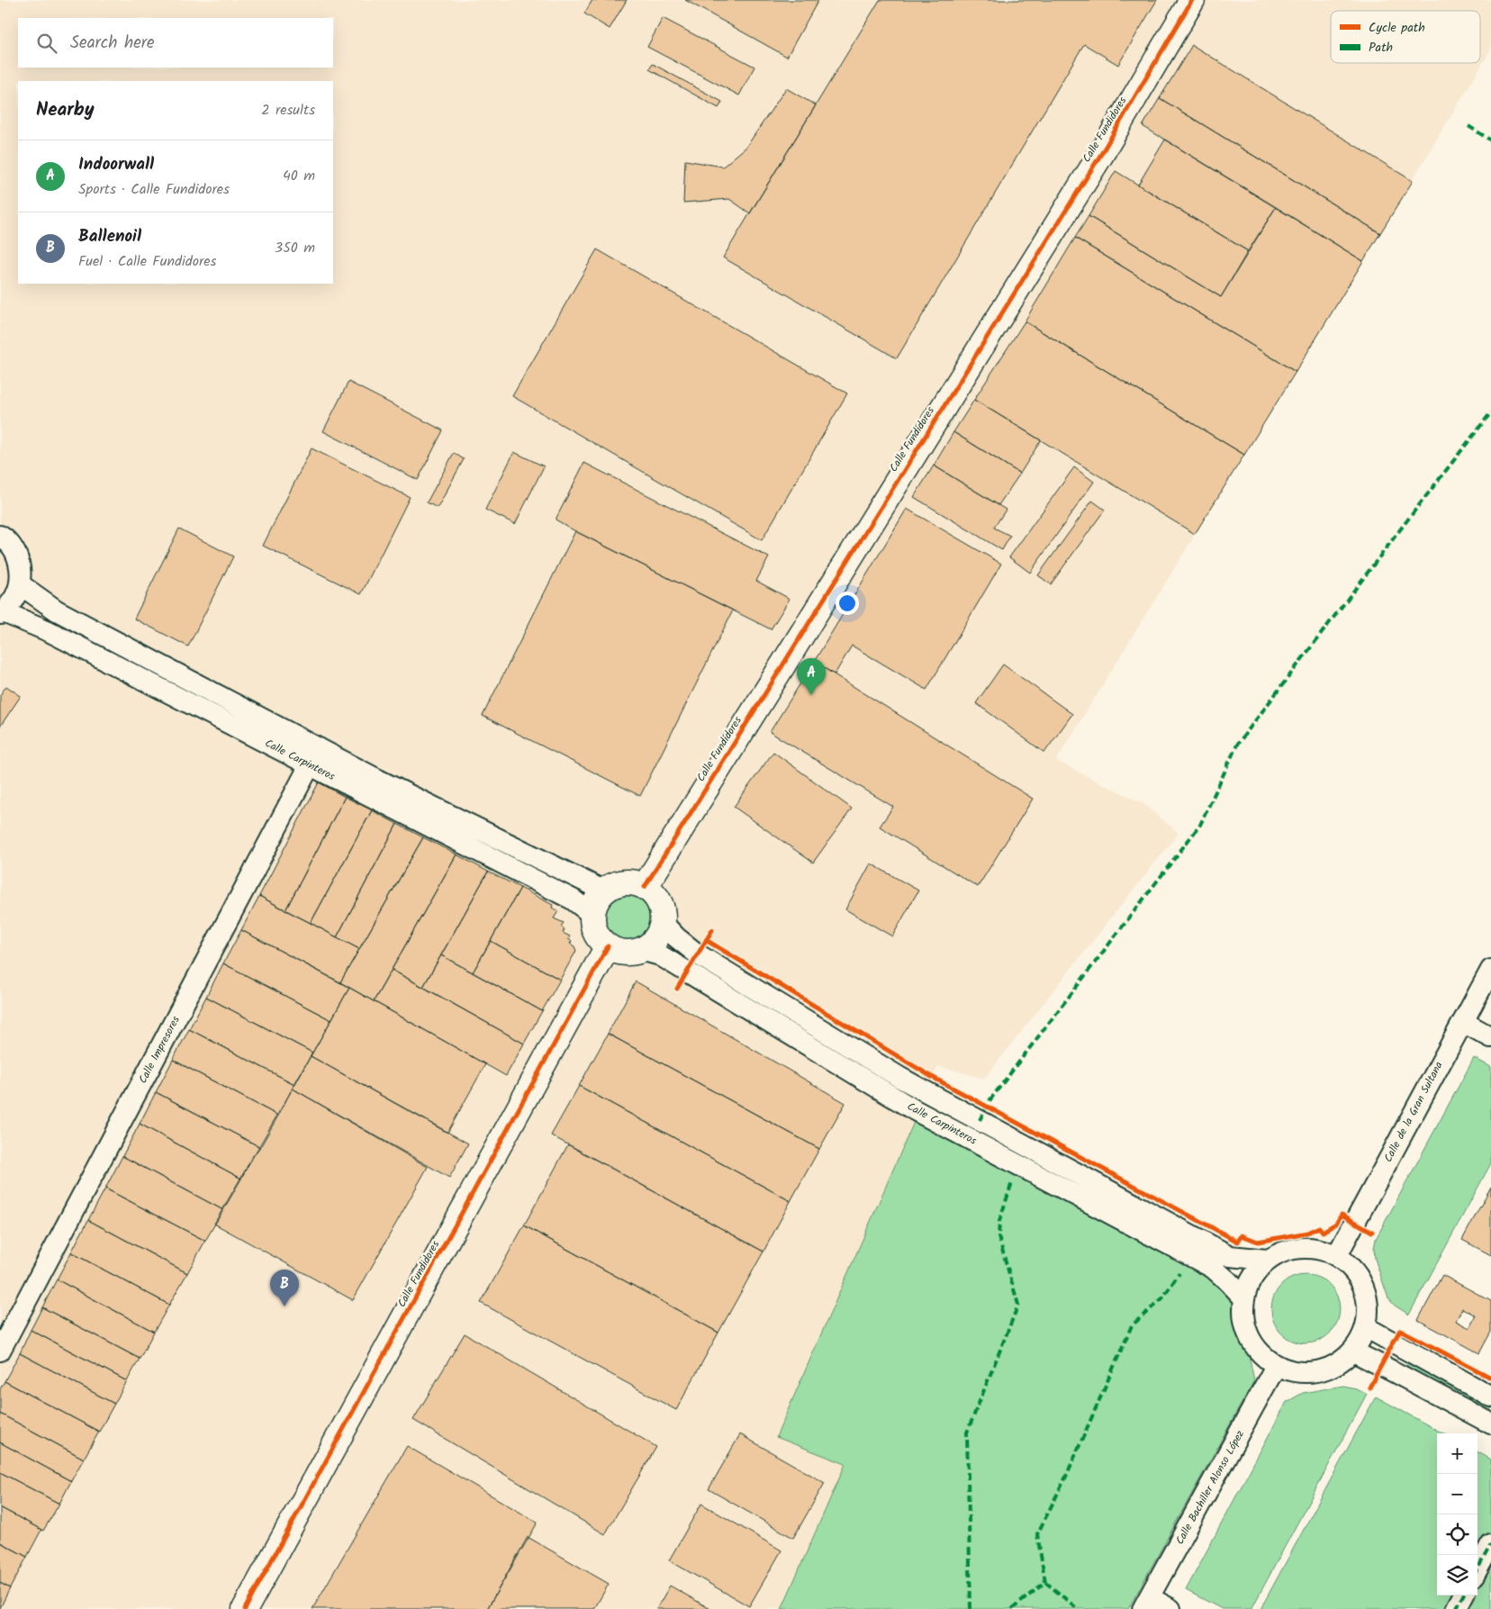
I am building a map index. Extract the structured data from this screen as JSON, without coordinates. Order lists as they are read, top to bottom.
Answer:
{
  "streets": {
    "street": [
      "Calle Fundidores",
      "Calle Carpinteros",
      "Calle Impresores",
      "Calle de la Gran Sultana",
      "Calle Bachiller Alonso López"
    ]
  },
  "crossings": [
    ["Calle Fundidores", "Calle Carpinteros"],
    ["Calle Carpinteros", "Calle Impresores"],
    ["Calle Carpinteros", "Calle de la Gran Sultana"],
    ["Calle Carpinteros", "Calle Bachiller Alonso López"],
    ["Calle de la Gran Sultana", "Calle Bachiller Alonso López"]
  ],
  "legend": ["Cycle path", "Path"],
  "page": {
    "search": "Search here",
    "heading": ["Nearby", "2 results"],
    "list": [
      {
        "mark": "A",
        "name": "Indoorwall",
        "note": "Sports · Calle Fundidores",
        "value": "40 m"
      },
      {
        "mark": "B",
        "name": "Ballenoil",
        "note": "Fuel · Calle Fundidores",
        "value": "350 m"
      }
    ],
    "pins": ["A", "B"],
    "map_buttons": ["+", "−"]
  }
}
